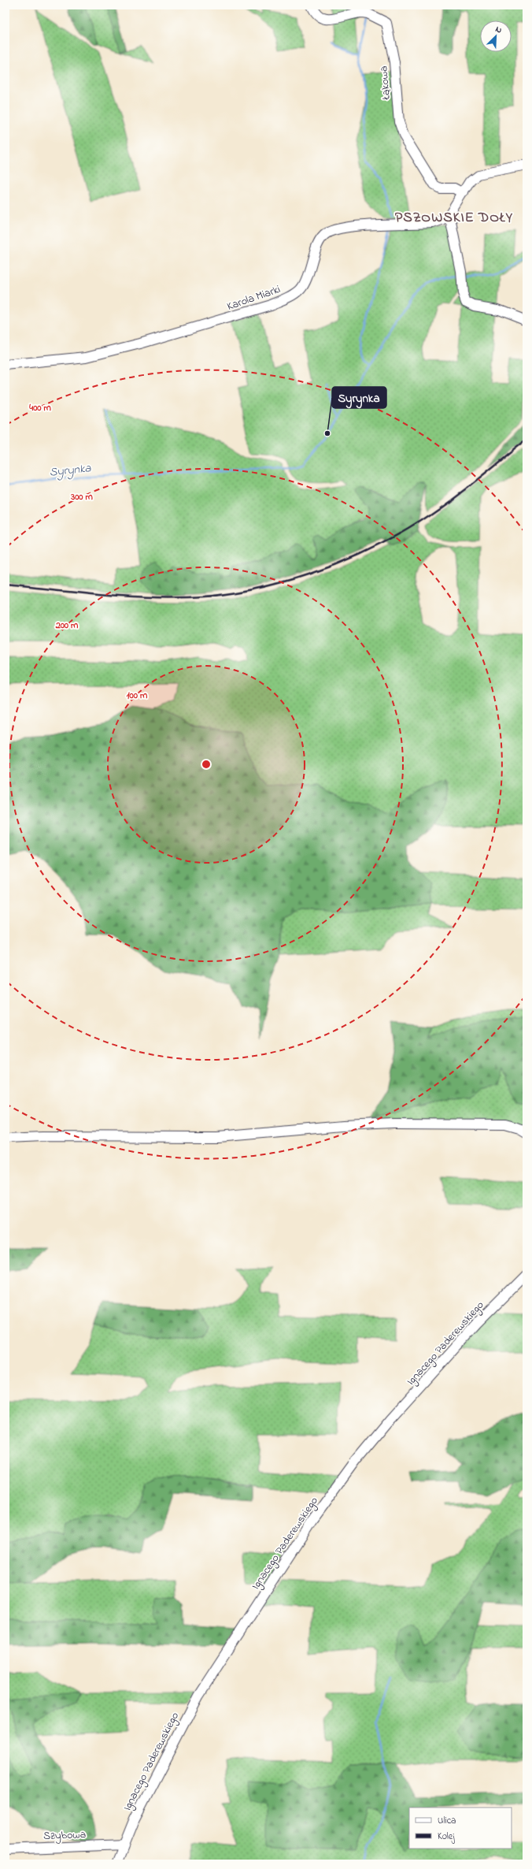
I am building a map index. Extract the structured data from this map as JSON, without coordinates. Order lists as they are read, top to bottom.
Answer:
{
  "streets": {
    "street": [
      "Łąkowa",
      "Karola Miarki",
      "Ignacego Paderewskiego",
      "Szybowa"
    ]
  },
  "crossings": [
    ["Łąkowa", "Karola Miarki"],
    ["Ignacego Paderewskiego", "Szybowa"]
  ],
  "districts": ["PSZOWSKIE DOŁY"],
  "water": ["Syrynka"],
  "places": ["Syrynka"],
  "legend": ["Ulica", "Kolej"],
  "north": "top right",
  "rings": [
    "400 m",
    "300 m",
    "200 m",
    "100 m"
  ]
}
